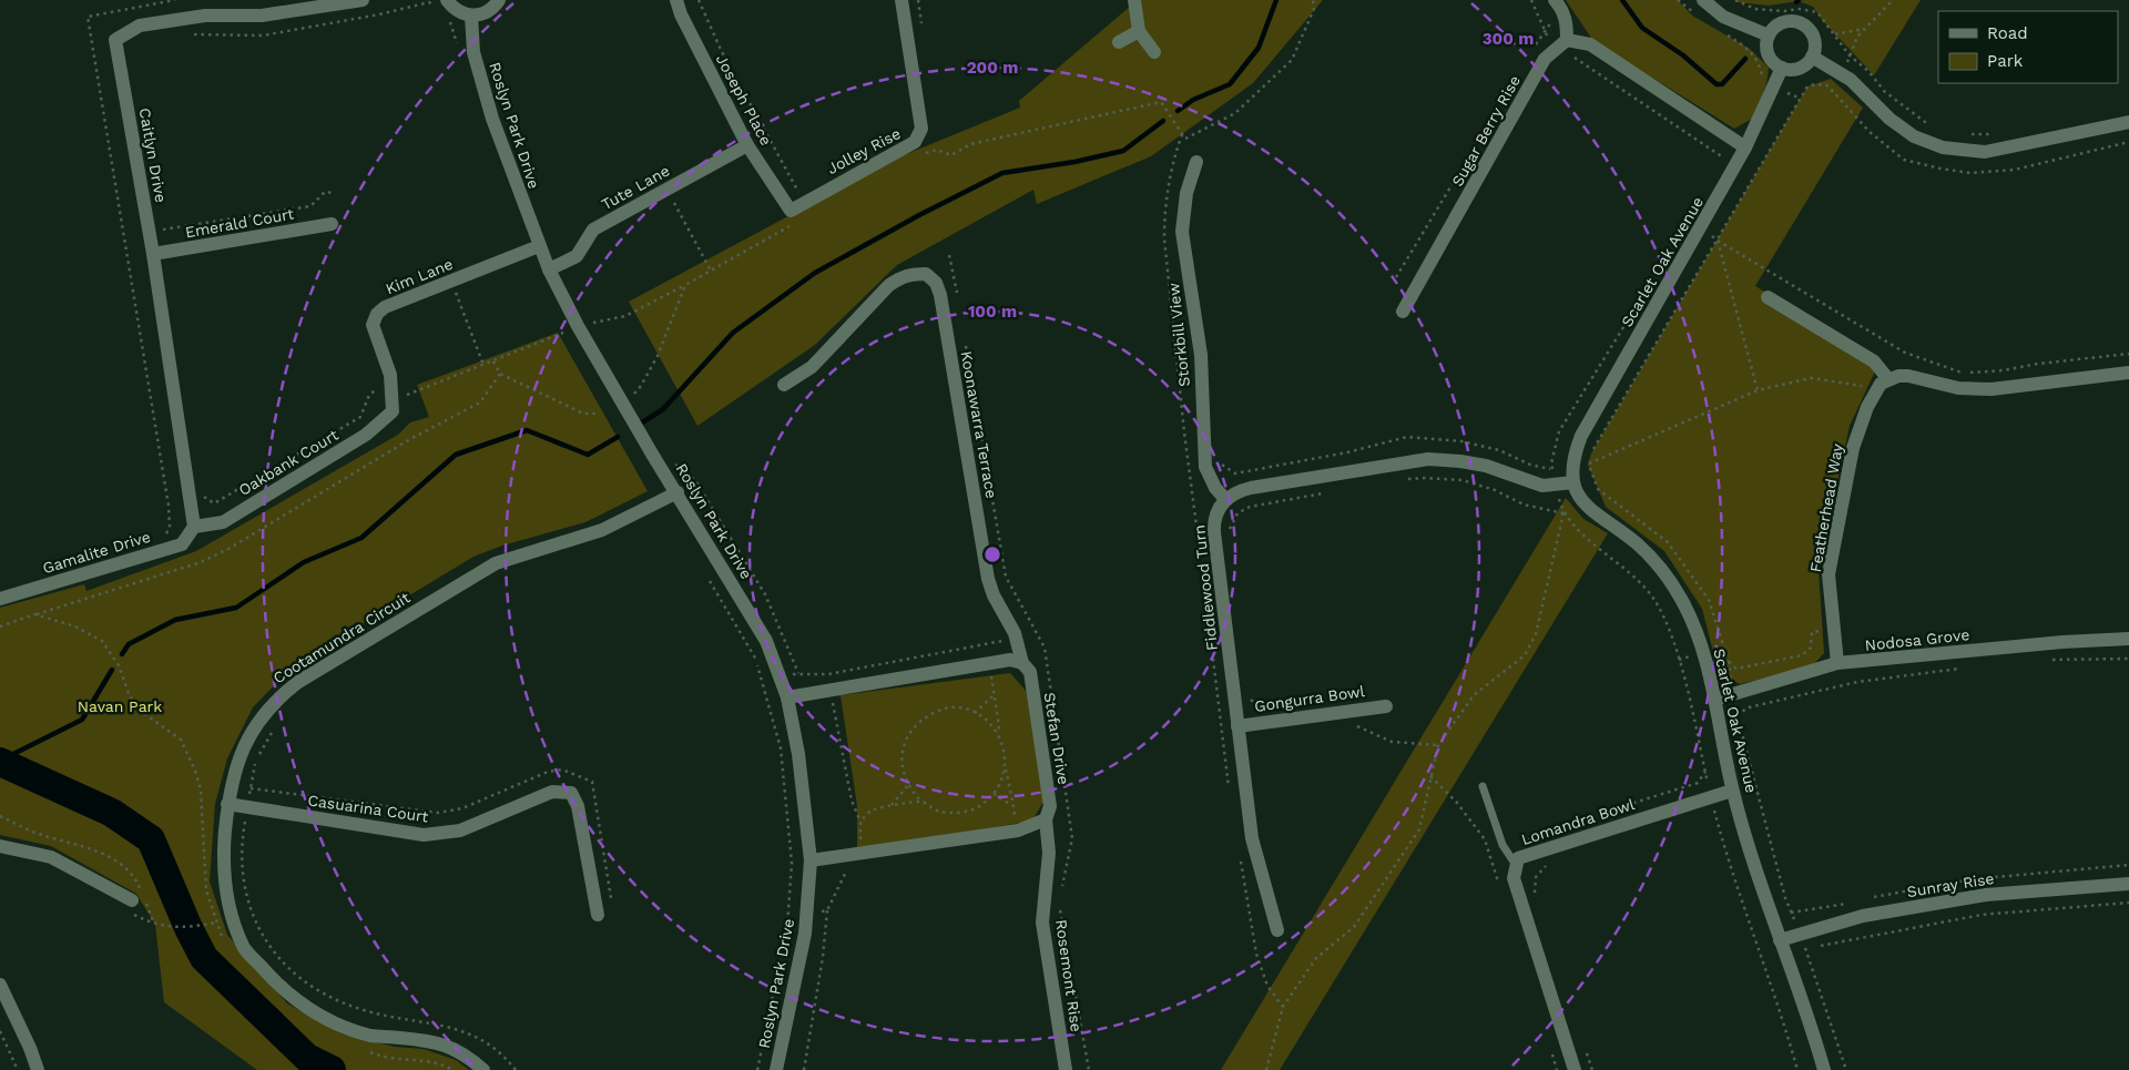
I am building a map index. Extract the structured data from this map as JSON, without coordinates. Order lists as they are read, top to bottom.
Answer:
{
  "streets": {
    "street": [
      "Joseph Place",
      "Roslyn Park Drive",
      "Sugar Berry Rise",
      "Jolley Rise",
      "Caitlyn Drive",
      "Tute Lane",
      "Emerald Court",
      "Scarlet Oak Avenue",
      "Kim Lane",
      "Storkbill View",
      "Koonawarra Terrace",
      "Oakbank Court",
      "Featherhead Way",
      "Gamalite Drive",
      "Fiddlewood Turn",
      "Cootamundra Circuit",
      "Nodosa Grove",
      "Gongurra Bowl",
      "Stefan Drive",
      "Casuarina Court",
      "Lomandra Bowl",
      "Sunray Rise",
      "Rosemont Rise"
    ]
  },
  "crossings": [
    ["Joseph Place", "Jolley Rise"],
    ["Joseph Place", "Tute Lane"],
    ["Roslyn Park Drive", "Tute Lane"],
    ["Roslyn Park Drive", "Kim Lane"],
    ["Roslyn Park Drive", "Cootamundra Circuit"],
    ["Caitlyn Drive", "Emerald Court"],
    ["Caitlyn Drive", "Oakbank Court"],
    ["Caitlyn Drive", "Gamalite Drive"],
    ["Scarlet Oak Avenue", "Nodosa Grove"],
    ["Scarlet Oak Avenue", "Lomandra Bowl"],
    ["Scarlet Oak Avenue", "Sunray Rise"],
    ["Kim Lane", "Oakbank Court"],
    ["Storkbill View", "Fiddlewood Turn"],
    ["Koonawarra Terrace", "Stefan Drive"],
    ["Oakbank Court", "Gamalite Drive"],
    ["Featherhead Way", "Nodosa Grove"],
    ["Fiddlewood Turn", "Gongurra Bowl"],
    ["Cootamundra Circuit", "Casuarina Court"],
    ["Stefan Drive", "Rosemont Rise"]
  ],
  "parks": ["Navan Park"],
  "legend": ["Road", "Park"],
  "rings": ["300 m", "200 m", "100 m"]
}
